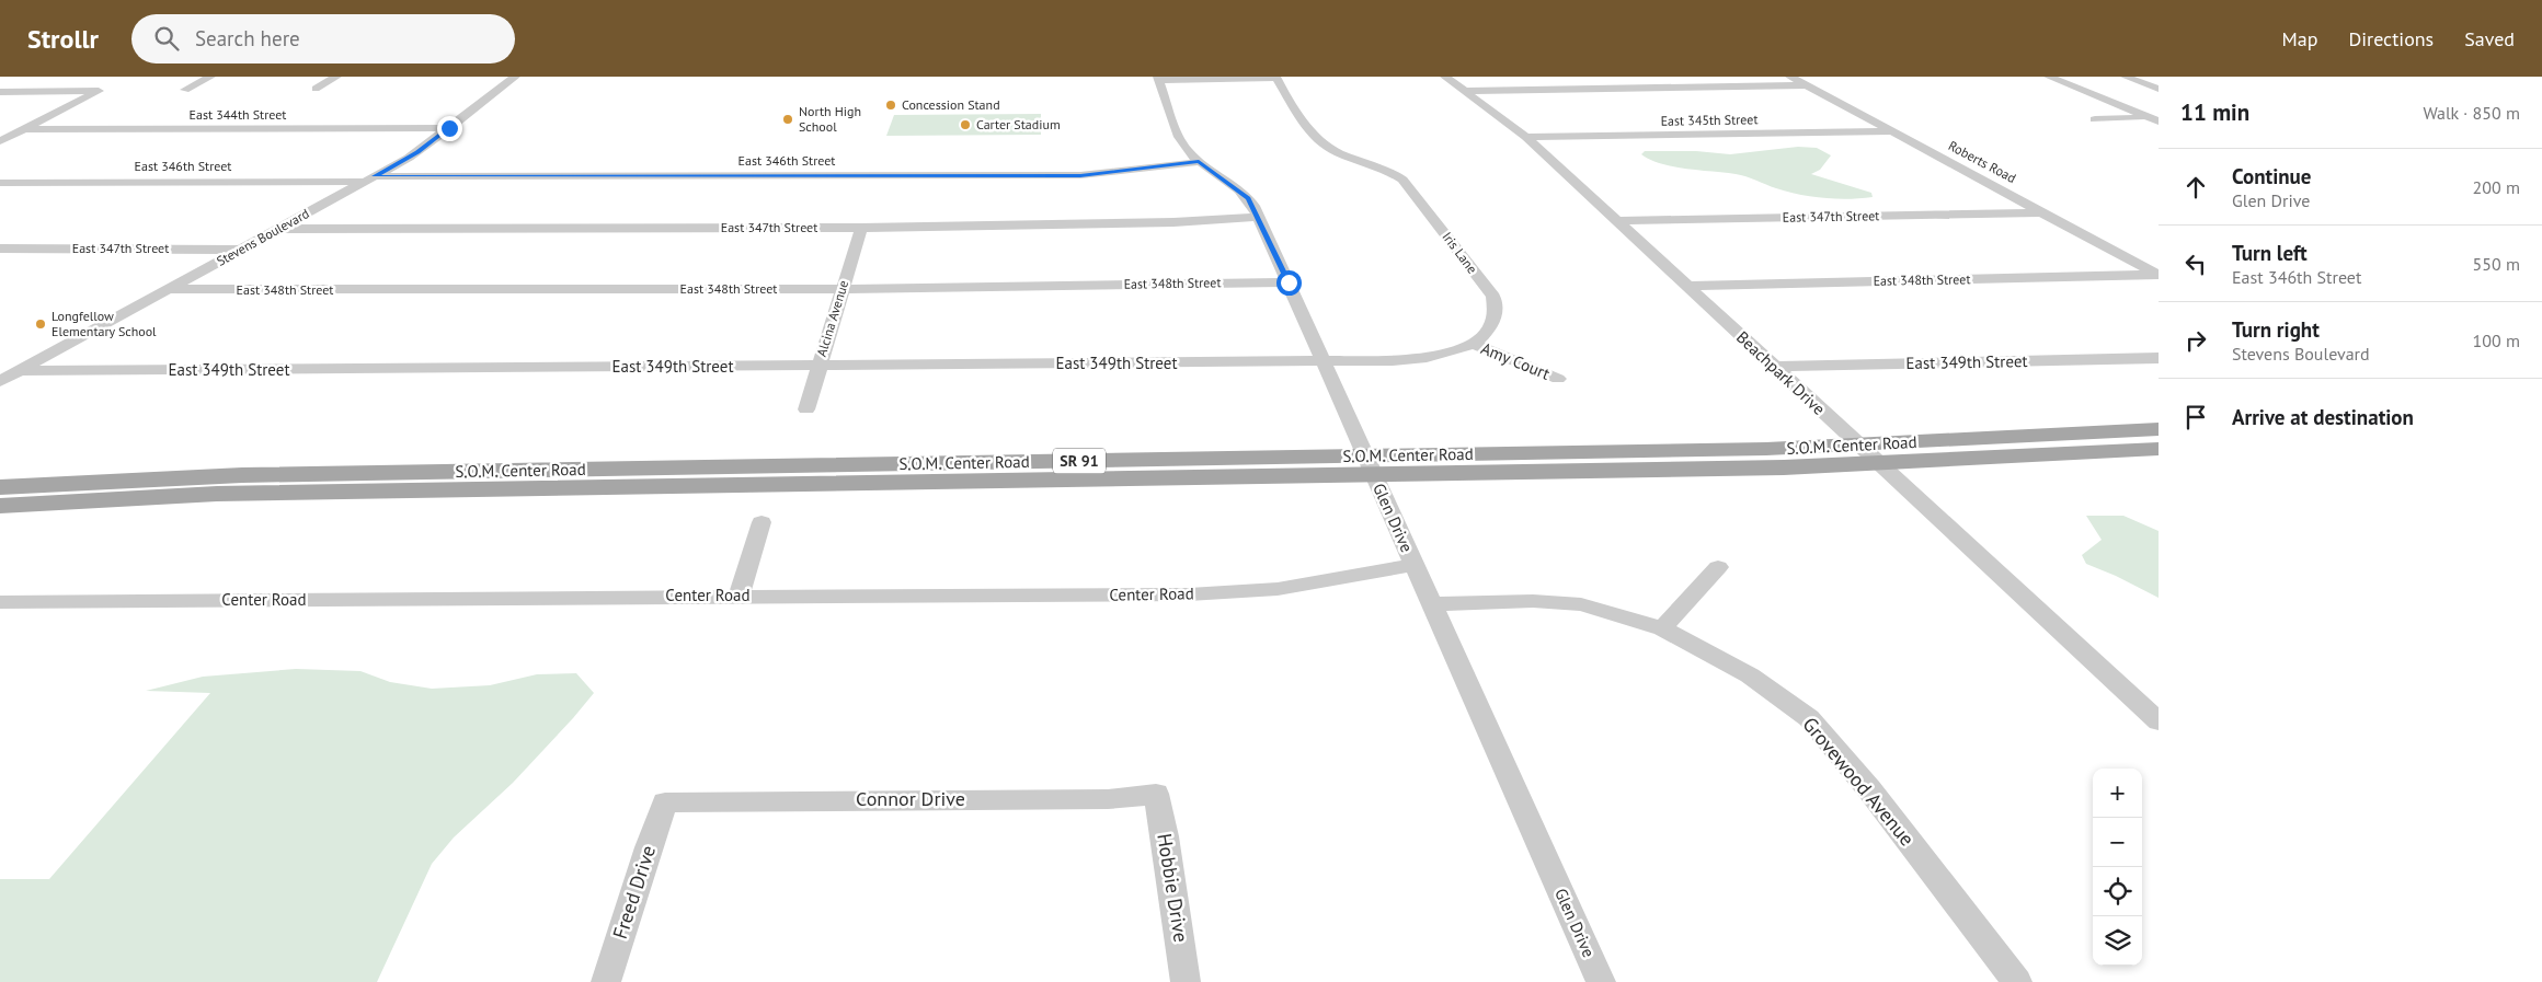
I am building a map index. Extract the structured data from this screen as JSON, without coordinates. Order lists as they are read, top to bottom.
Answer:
{
  "streets": {
    "main road": ["S.O.M. Center Road", "SR 91"],
    "street": [
      "East 344th Street",
      "East 345th Street",
      "East 346th Street",
      "Roberts Road",
      "East 347th Street",
      "Stevens Boulevard",
      "Iris Lane",
      "East 348th Street",
      "Alcina Avenue",
      "Amy Court",
      "East 349th Street",
      "Beachpark Drive",
      "Glen Drive",
      "Center Road",
      "Grovewood Avenue",
      "Connor Drive",
      "Hobbie Drive",
      "Freed Drive"
    ]
  },
  "crossings": [
    ["East 344th Street", "Stevens Boulevard"],
    ["East 345th Street", "Roberts Road"],
    ["East 345th Street", "Beachpark Drive"],
    ["East 346th Street", "Stevens Boulevard"],
    ["East 346th Street", "Glen Drive"],
    ["Roberts Road", "East 347th Street"],
    ["Roberts Road", "East 348th Street"],
    ["East 347th Street", "Stevens Boulevard"],
    ["East 347th Street", "Alcina Avenue"],
    ["East 347th Street", "Beachpark Drive"],
    ["East 347th Street", "Glen Drive"],
    ["Stevens Boulevard", "East 348th Street"],
    ["Stevens Boulevard", "East 349th Street"],
    ["Iris Lane", "Amy Court"],
    ["Iris Lane", "East 349th Street"],
    ["Iris Lane", "Glen Drive"],
    ["East 348th Street", "Alcina Avenue"],
    ["East 348th Street", "Beachpark Drive"],
    ["East 348th Street", "Glen Drive"],
    ["Alcina Avenue", "East 349th Street"],
    ["East 349th Street", "Beachpark Drive"],
    ["East 349th Street", "Glen Drive"],
    ["Beachpark Drive", "S.O.M. Center Road"],
    ["S.O.M. Center Road", "Glen Drive"],
    ["Glen Drive", "Center Road"],
    ["Glen Drive", "Grovewood Avenue"],
    ["Connor Drive", "Hobbie Drive"],
    ["Connor Drive", "Freed Drive"]
  ],
  "places": [
    "Concession Stand",
    "North High School",
    "Carter Stadium",
    "Longfellow Elementary School"
  ],
  "page": {
    "header": "Strollr",
    "search": "Search here",
    "nav": ["Map", "Directions", "Saved"],
    "heading": ["11 min", "Walk · 850 m"],
    "list": [
      ["Continue", "Glen Drive", "200 m"],
      ["Turn left", "East 346th Street", "550 m"],
      ["Turn right", "Stevens Boulevard", "100 m"],
      "Arrive at destination"
    ],
    "map_buttons": ["+", "−"]
  }
}
